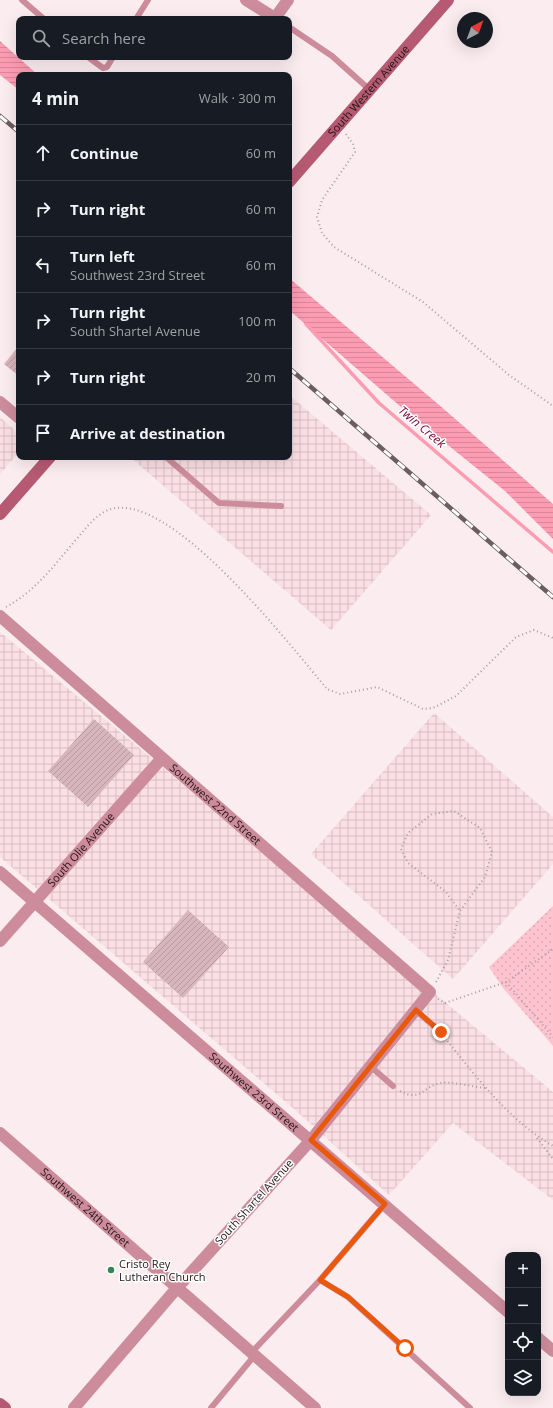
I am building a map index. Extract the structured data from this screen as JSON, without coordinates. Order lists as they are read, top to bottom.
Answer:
{
  "streets": {
    "main road": ["South Western Avenue"],
    "street": [
      "Southwest 22nd Street",
      "South Olie Avenue",
      "Southwest 23rd Street",
      "South Shartel Avenue",
      "Southwest 24th Street"
    ]
  },
  "crossings": [
    ["Southwest 22nd Street", "South Olie Avenue"],
    ["Southwest 22nd Street", "South Shartel Avenue"],
    ["South Olie Avenue", "Southwest 23rd Street"],
    ["Southwest 23rd Street", "South Shartel Avenue"],
    ["South Shartel Avenue", "Southwest 24th Street"]
  ],
  "water": ["Twin Creek"],
  "places": ["Cristo Rey Lutheran Church"],
  "north": "top right",
  "page": {
    "search": "Search here",
    "heading": ["4 min", "Walk · 300 m"],
    "list": [
      ["Continue", "60 m"],
      ["Turn right", "60 m"],
      ["Turn left", "Southwest 23rd Street", "60 m"],
      ["Turn right", "South Shartel Avenue", "100 m"],
      ["Turn right", "20 m"],
      "Arrive at destination"
    ],
    "map_buttons": ["+", "−"]
  }
}
